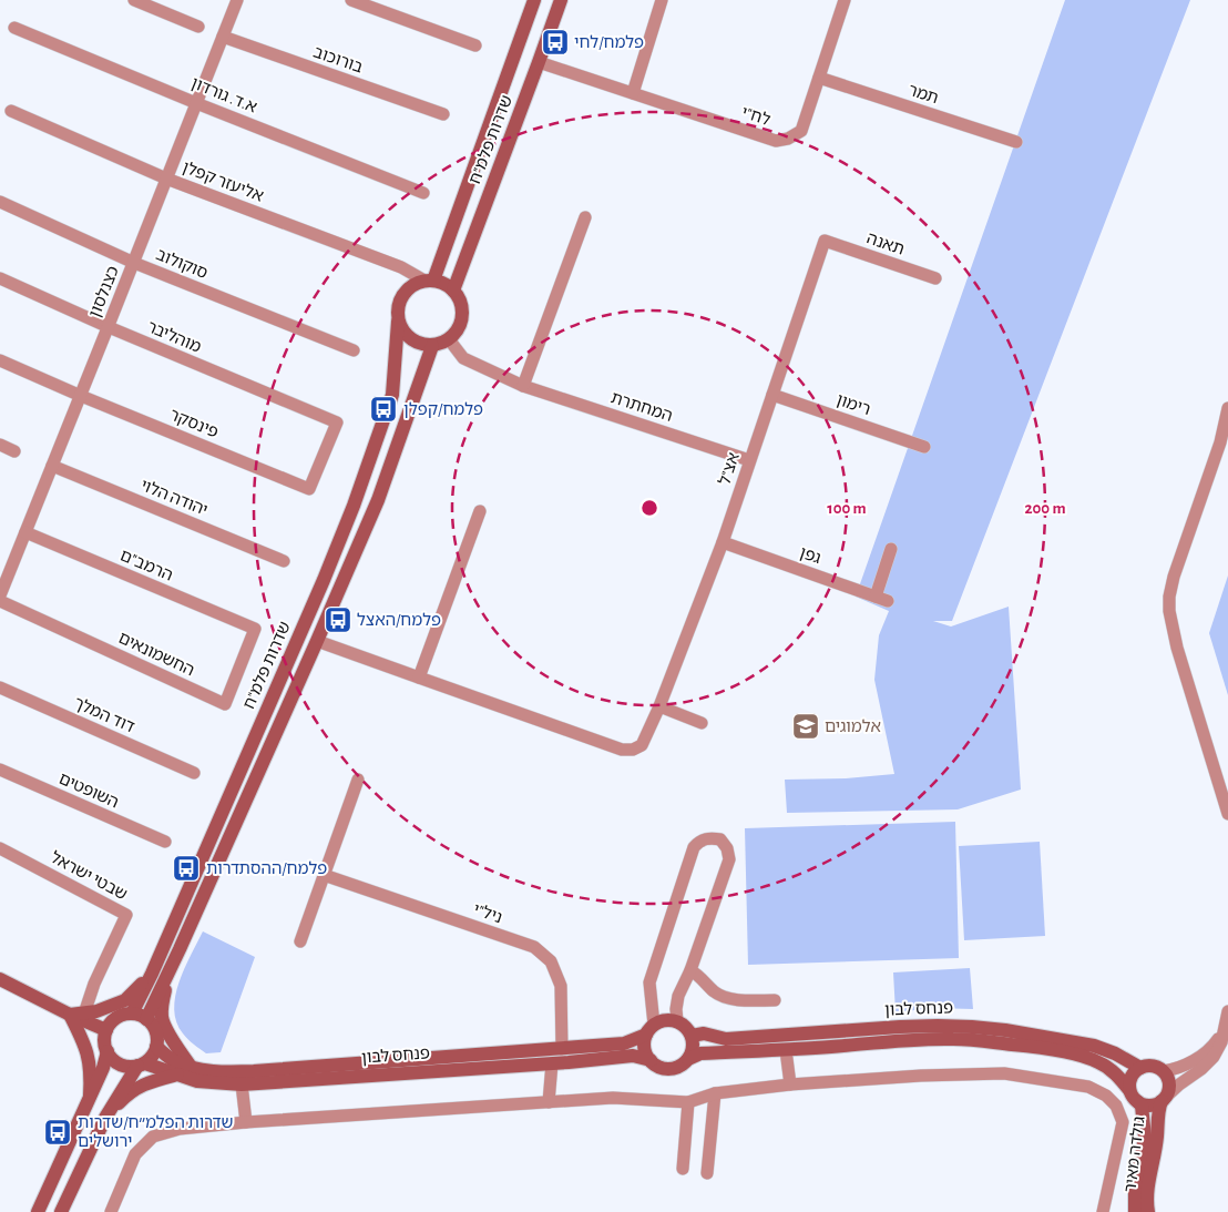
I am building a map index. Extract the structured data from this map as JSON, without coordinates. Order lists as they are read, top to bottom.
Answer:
{
  "streets": {
    "street": [
      "בורוכוב",
      "תמר",
      "א.ד. גורדון",
      "לח\"י",
      "שדרות פלמ\"ח",
      "אליעזר קפלן",
      "תאנה",
      "סוקולוב",
      "כצנלסון",
      "מוהליבר",
      "רימון",
      "המחתרת",
      "פינסקר",
      "אצ\"ל",
      "יהודה הלוי",
      "גפן",
      "הרמב\"ם",
      "החשמונאים",
      "דוד המלך",
      "השופטים",
      "שבטי ישראל",
      "ניל\"י",
      "פנחס לבון",
      "גולדה מאיר"
    ]
  },
  "crossings": [
    ["בורוכוב", "כצנלסון"],
    ["תמר", "לח\"י"],
    ["א.ד. גורדון", "כצנלסון"],
    ["לח\"י", "שדרות פלמ\"ח"],
    ["שדרות פלמ\"ח", "אליעזר קפלן"],
    ["שדרות פלמ\"ח", "המחתרת"],
    ["שדרות פלמ\"ח", "פנחס לבון"],
    ["אליעזר קפלן", "כצנלסון"],
    ["אליעזר קפלן", "המחתרת"],
    ["תאנה", "אצ\"ל"],
    ["סוקולוב", "כצנלסון"],
    ["כצנלסון", "מוהליבר"],
    ["כצנלסון", "פינסקר"],
    ["כצנלסון", "יהודה הלוי"],
    ["כצנלסון", "הרמב\"ם"],
    ["מוהליבר", "פינסקר"],
    ["רימון", "אצ\"ל"],
    ["המחתרת", "אצ\"ל"],
    ["אצ\"ל", "גפן"],
    ["הרמב\"ם", "החשמונאים"],
    ["ניל\"י", "פנחס לבון"],
    ["פנחס לבון", "גולדה מאיר"]
  ],
  "places": {
    "bus stop": [
      "פלמח/לחי",
      "פלמח/קפלן",
      "פלמח/האצל",
      "פלמח/ההסתדרות",
      "שדרות הפלמ״ח/שדרות ירושלים"
    ],
    "school or university": ["אלמוגים"]
  },
  "rings": ["100 m", "200 m"]
}
